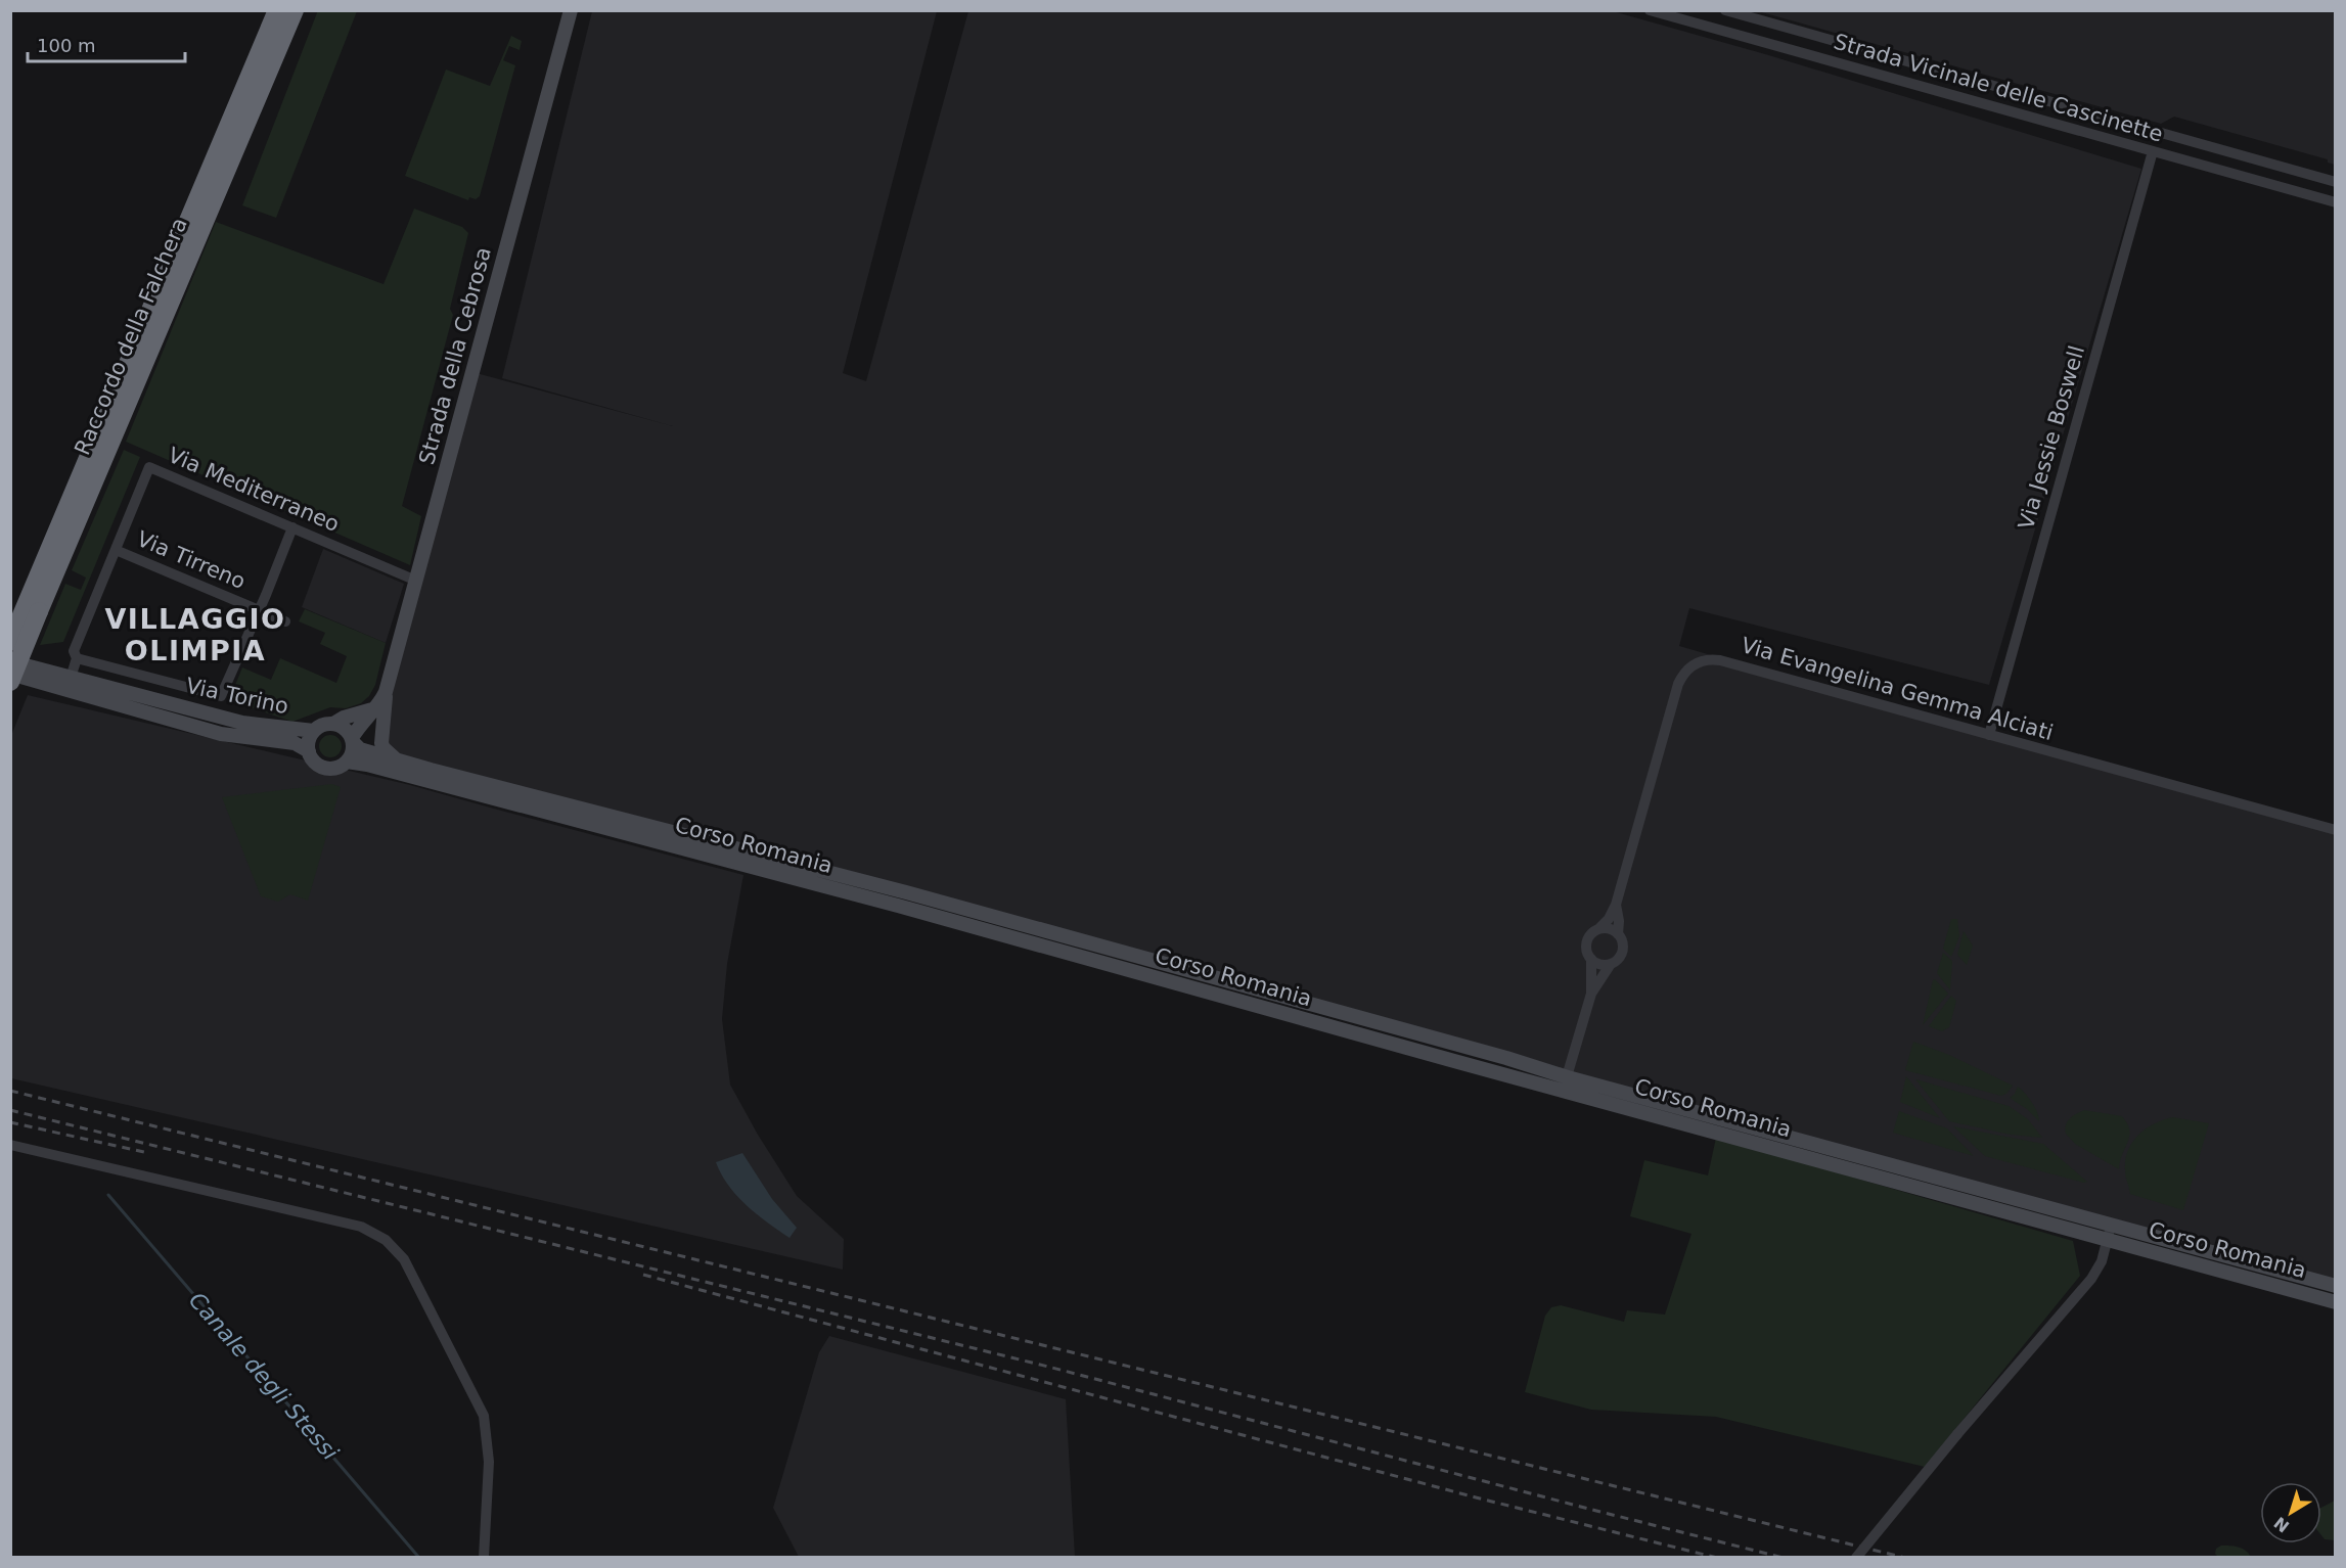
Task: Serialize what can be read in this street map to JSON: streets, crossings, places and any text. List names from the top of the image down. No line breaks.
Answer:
{"streets":{"highway":["Raccordo della Falchera"],"main road":["Strada della Cebrosa","Via Torino","Corso Romania"],"street":["Strada Vicinale delle Cascinette","Via Jessie Boswell","Via Mediterraneo","Via Tirreno","Via Evangelina Gemma Alciati"]},"crossings":[["Strada Vicinale delle Cascinette","Via Jessie Boswell"],["Strada della Cebrosa","Via Mediterraneo"],["Strada della Cebrosa","Via Torino"],["Strada della Cebrosa","Corso Romania"],["Via Jessie Boswell","Via Evangelina Gemma Alciati"],["Via Mediterraneo","Via Tirreno"],["Via Mediterraneo","Via Torino"],["Via Tirreno","Via Torino"],["Via Torino","Corso Romania"]],"districts":["VILLAGGIO OLIMPIA"],"water":["Canale degli Stessi"],"scale_bar":"100 m","north":"bottom left"}
